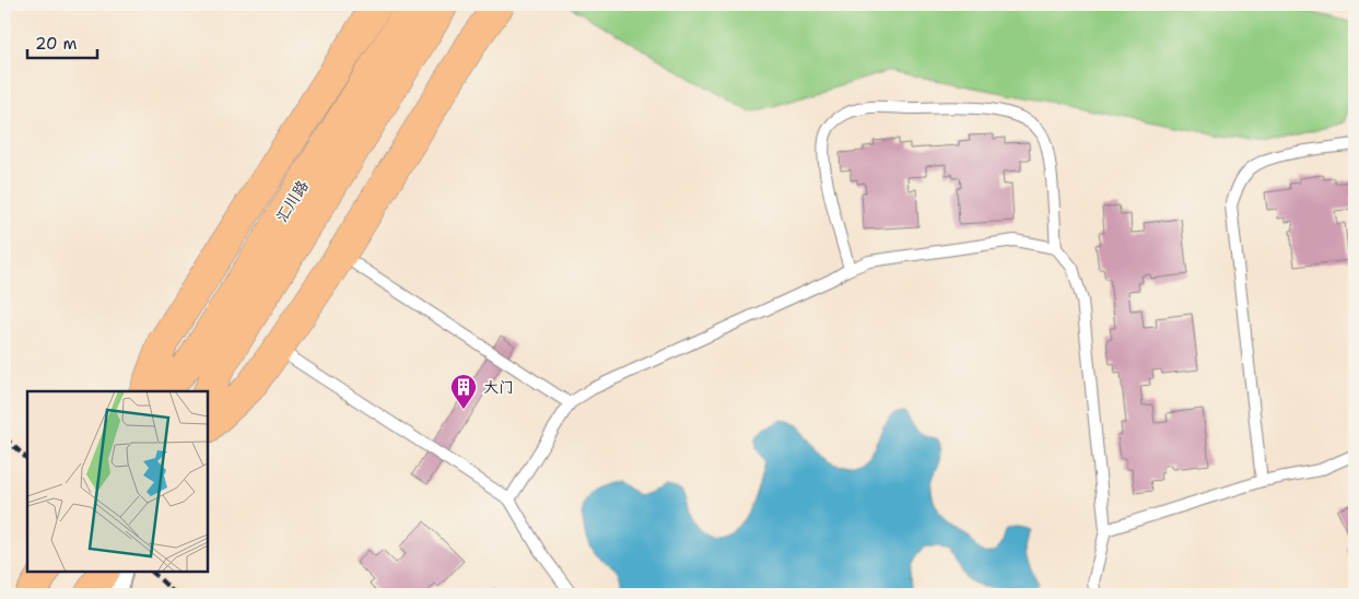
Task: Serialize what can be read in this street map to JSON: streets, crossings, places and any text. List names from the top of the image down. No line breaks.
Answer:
{"streets":{"main road":["汇川路"]},"places":{"building":["大门"]},"scale_bar":"20 m"}
